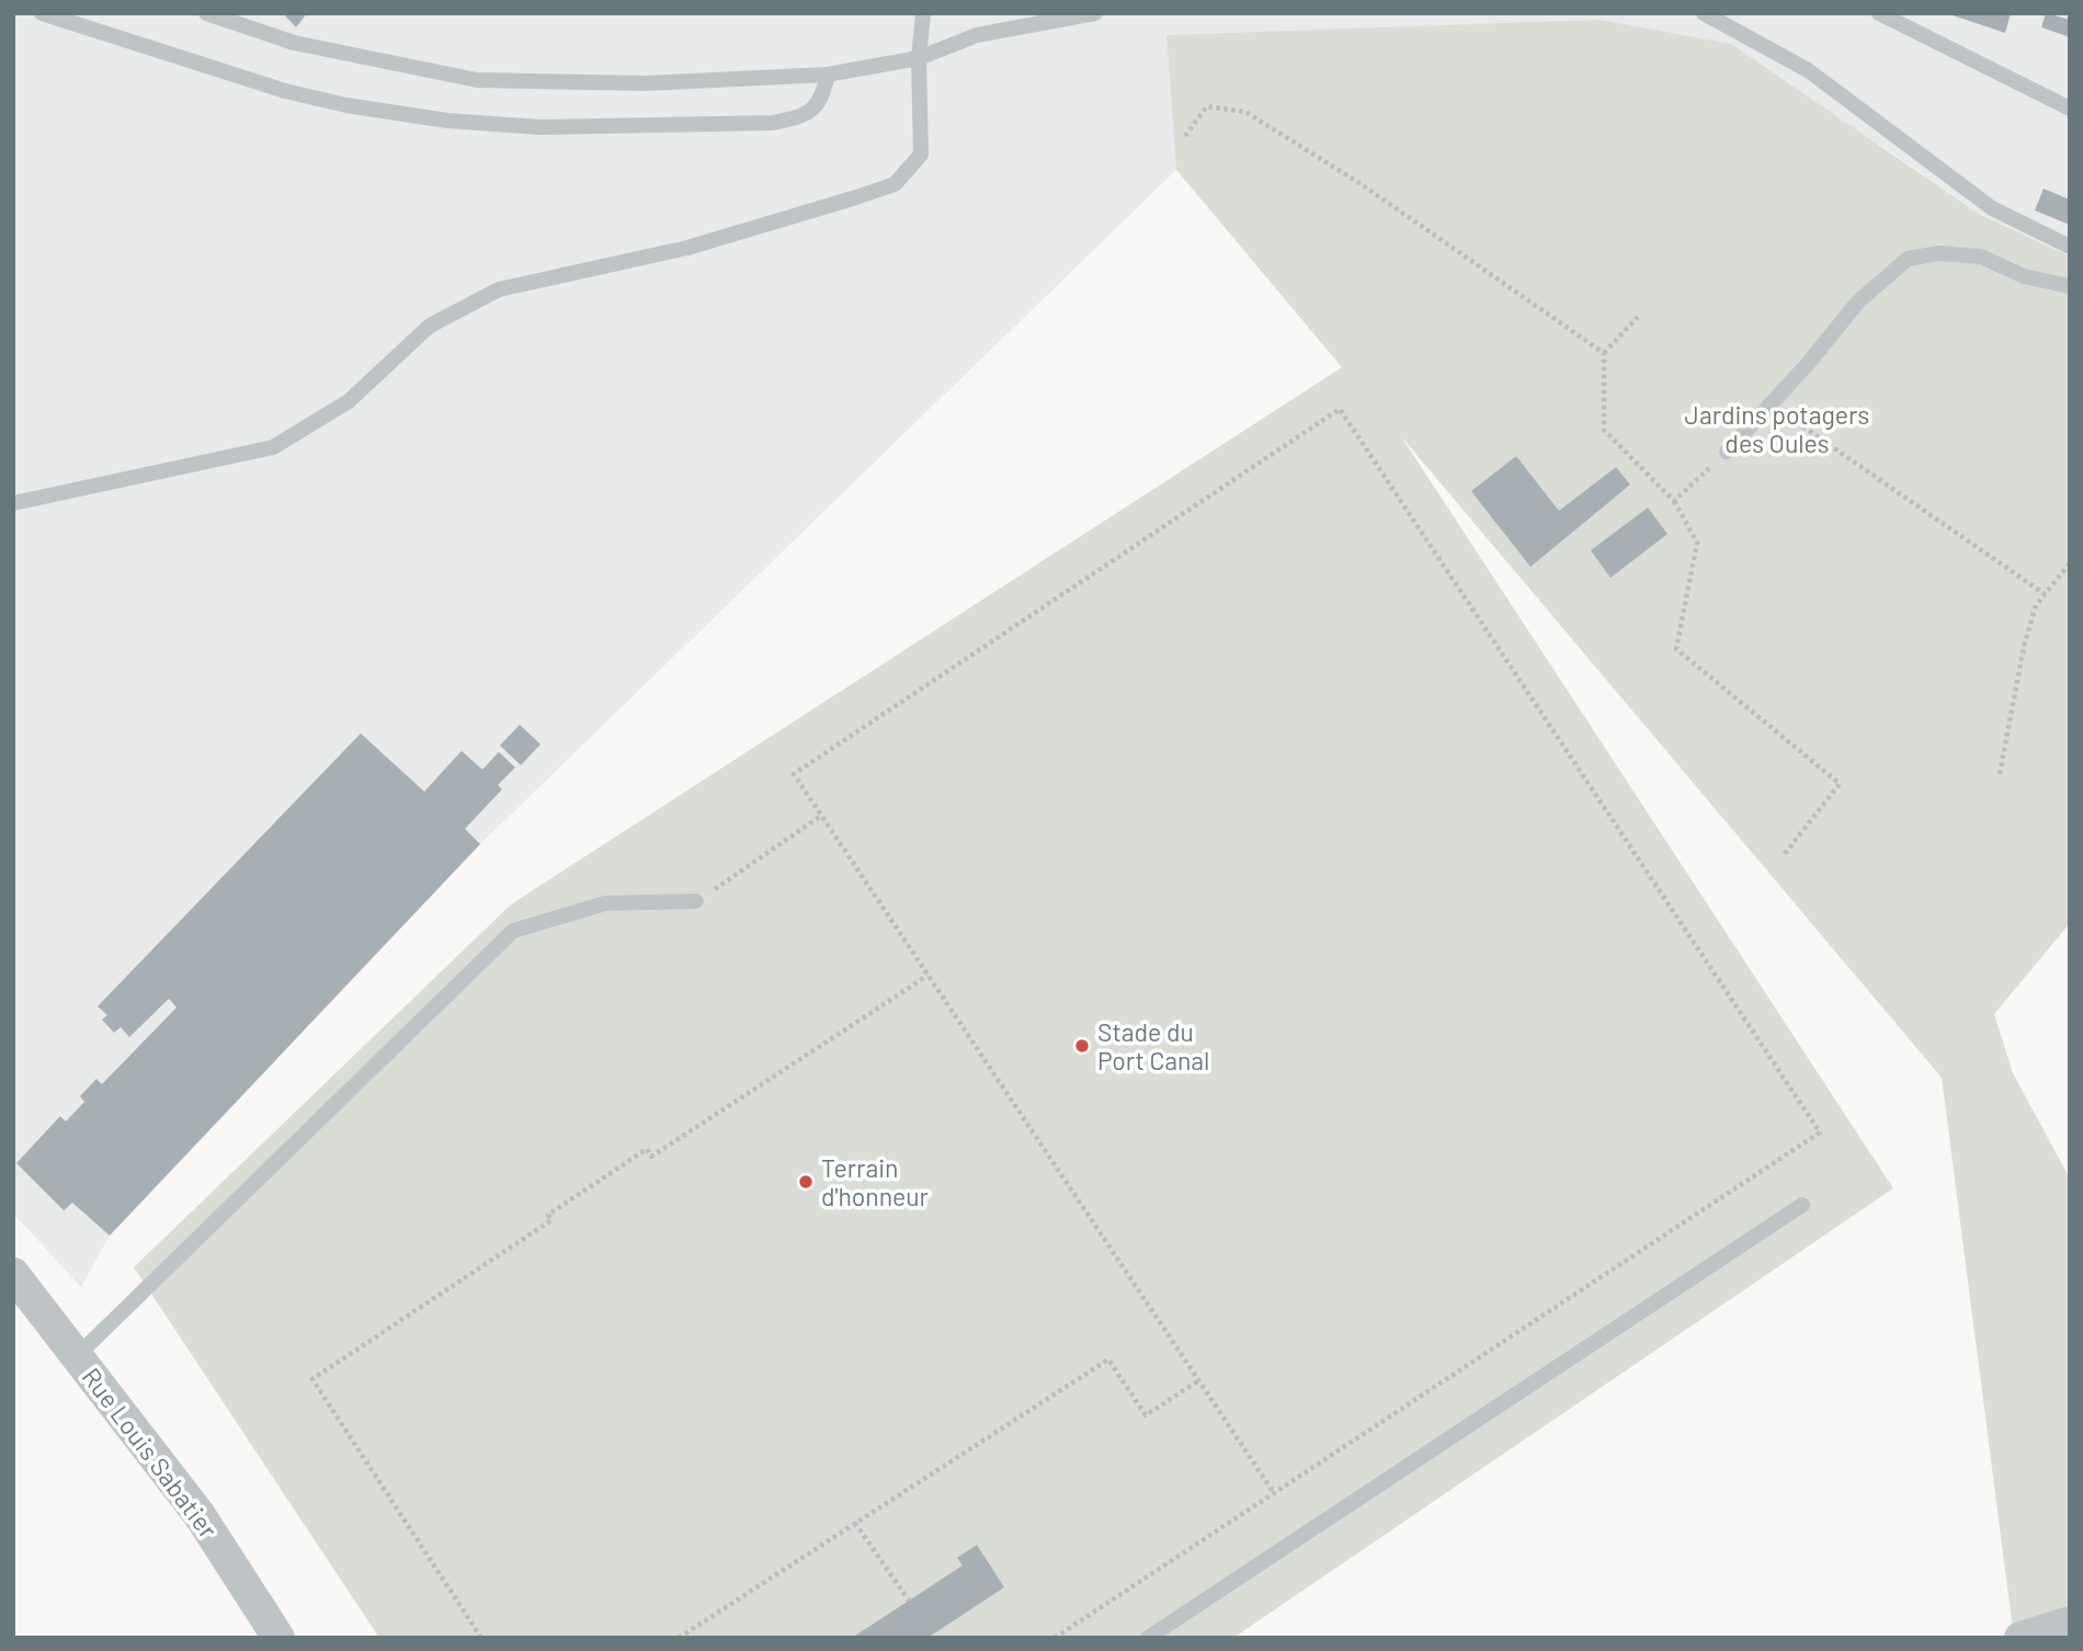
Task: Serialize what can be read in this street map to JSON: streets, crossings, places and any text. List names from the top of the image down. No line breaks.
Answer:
{"streets":{"street":["Rue Louis Sabatier"]},"parks":["Jardins potagers des Oules"],"places":["Stade du Port Canal","Terrain d'honneur"]}
